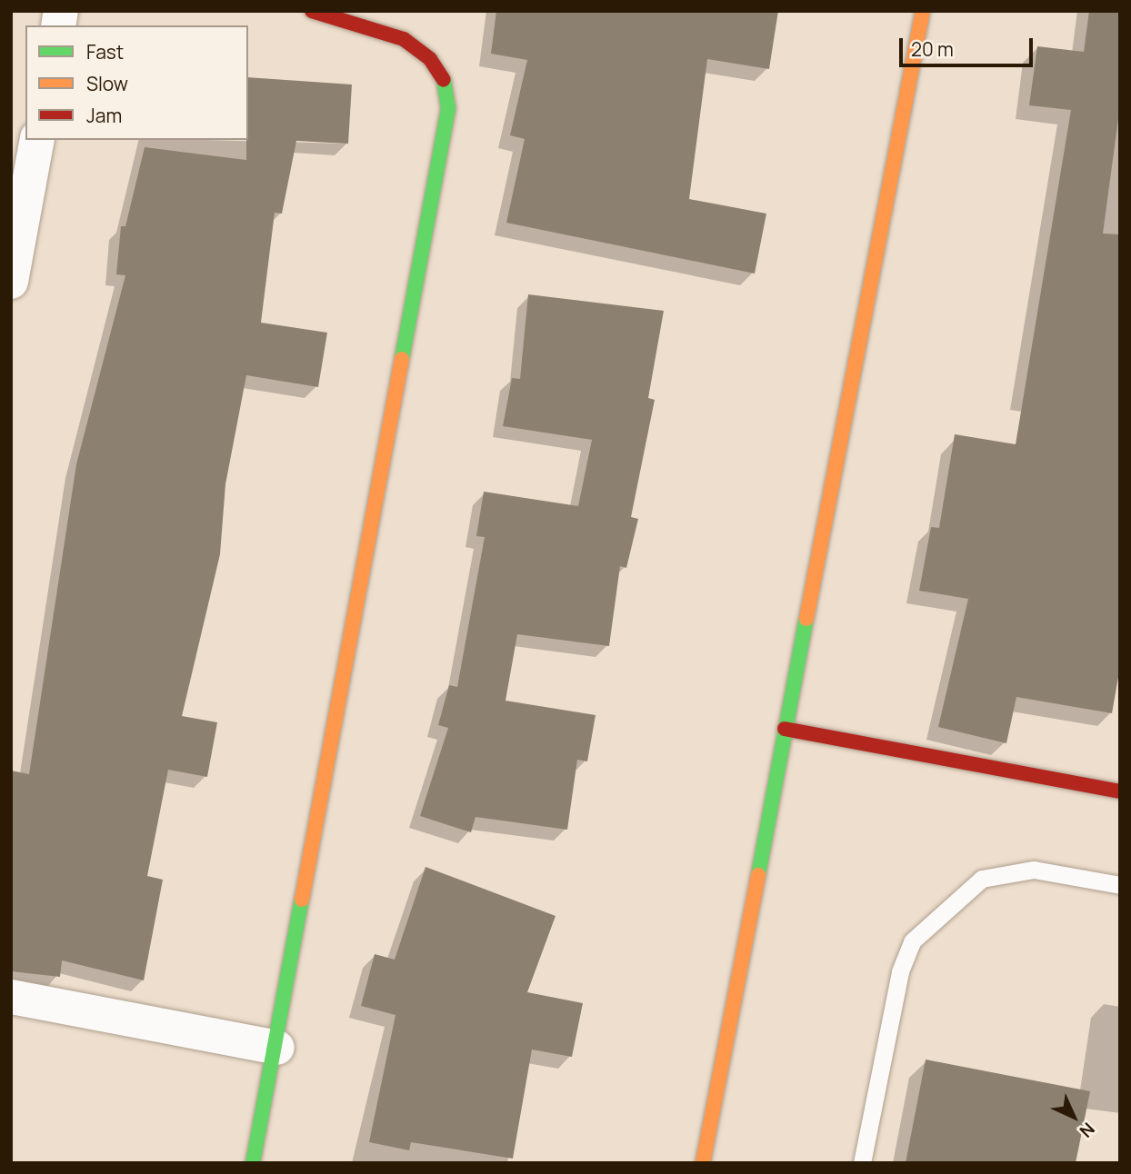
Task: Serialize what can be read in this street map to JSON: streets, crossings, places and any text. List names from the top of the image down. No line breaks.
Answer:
{"legend":["Fast","Slow","Jam"],"scale_bar":"20 m","north":"bottom right"}
